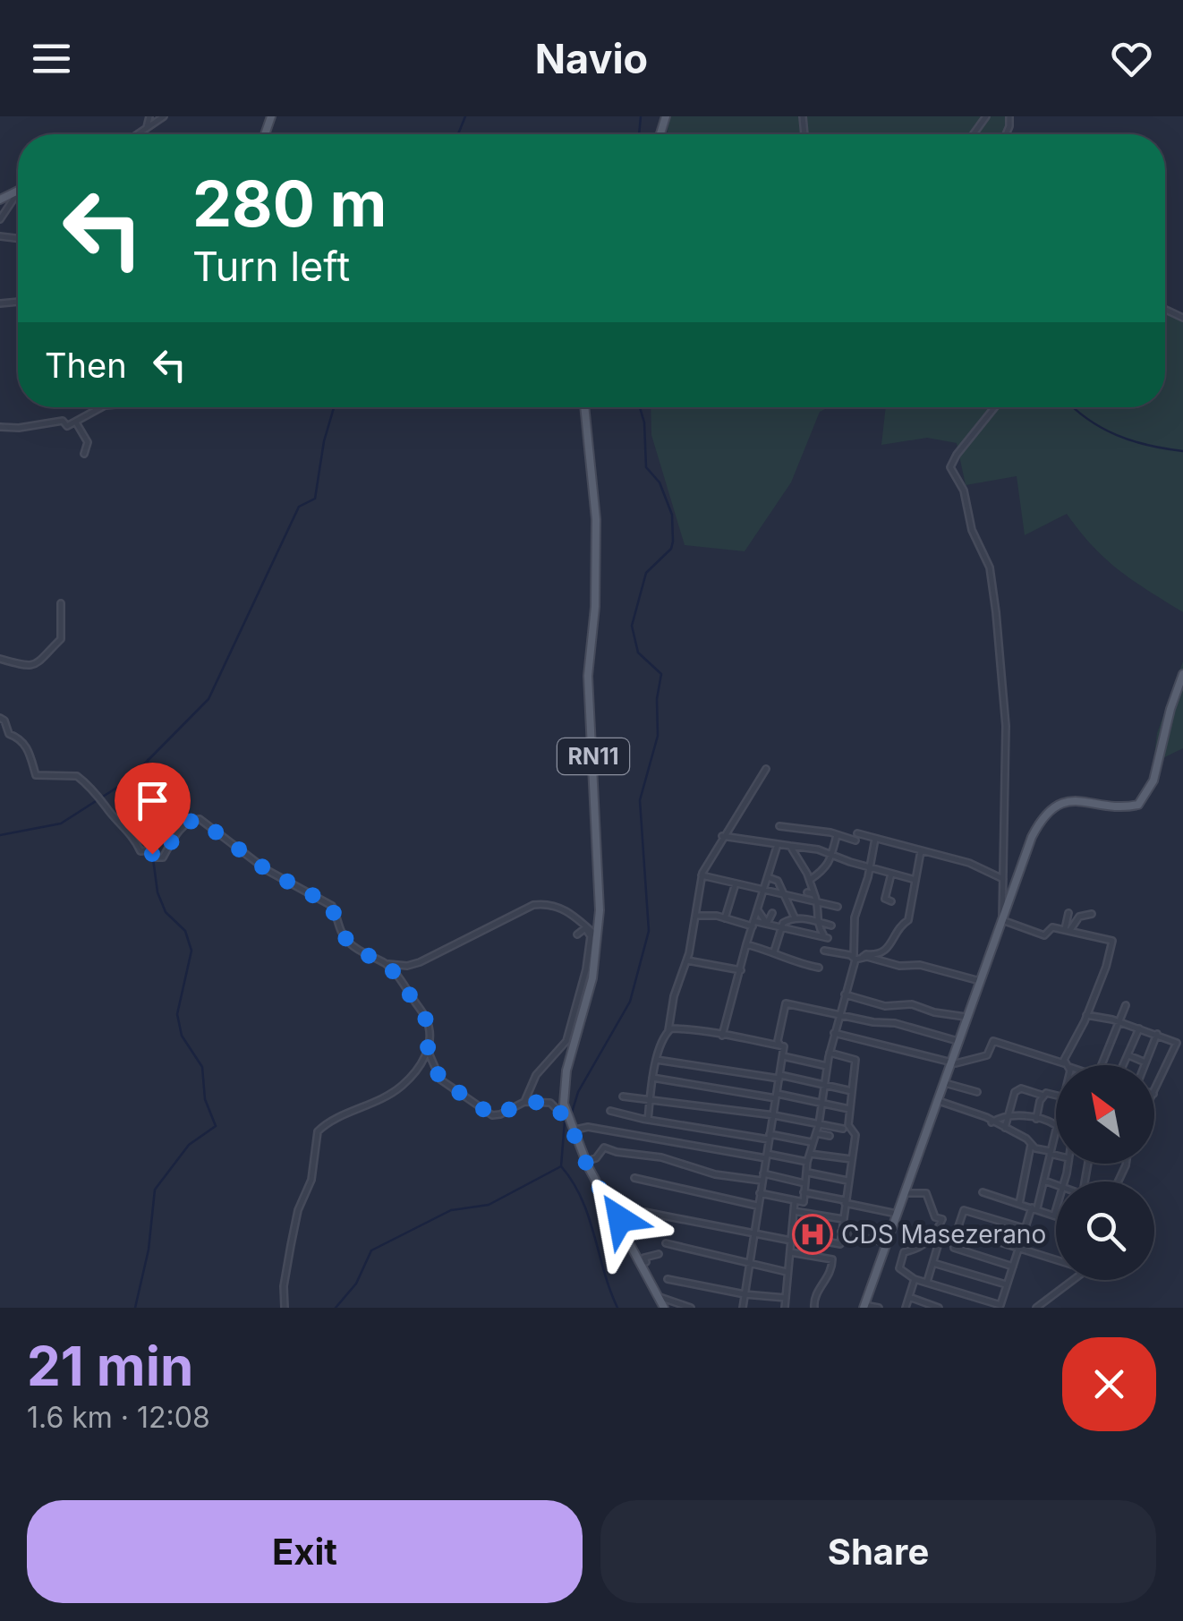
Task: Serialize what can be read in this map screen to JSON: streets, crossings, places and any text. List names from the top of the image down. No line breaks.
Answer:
{"streets":{"main road":["RN11"]},"places":{"hospital":["CDS Masezerano"]},"north":"top left","page":{"header":"Navio","turn":["280 m","Turn left"],"then":"Then","heading":["21 min","1.6 km · 12:08"],"buttons":["Exit","Share"]}}
